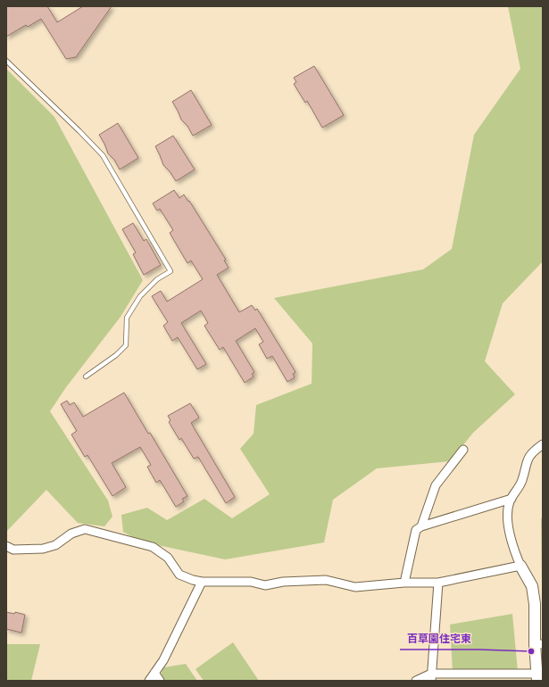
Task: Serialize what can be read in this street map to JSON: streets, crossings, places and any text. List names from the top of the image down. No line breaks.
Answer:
{"places":["百草園住宅東"]}
